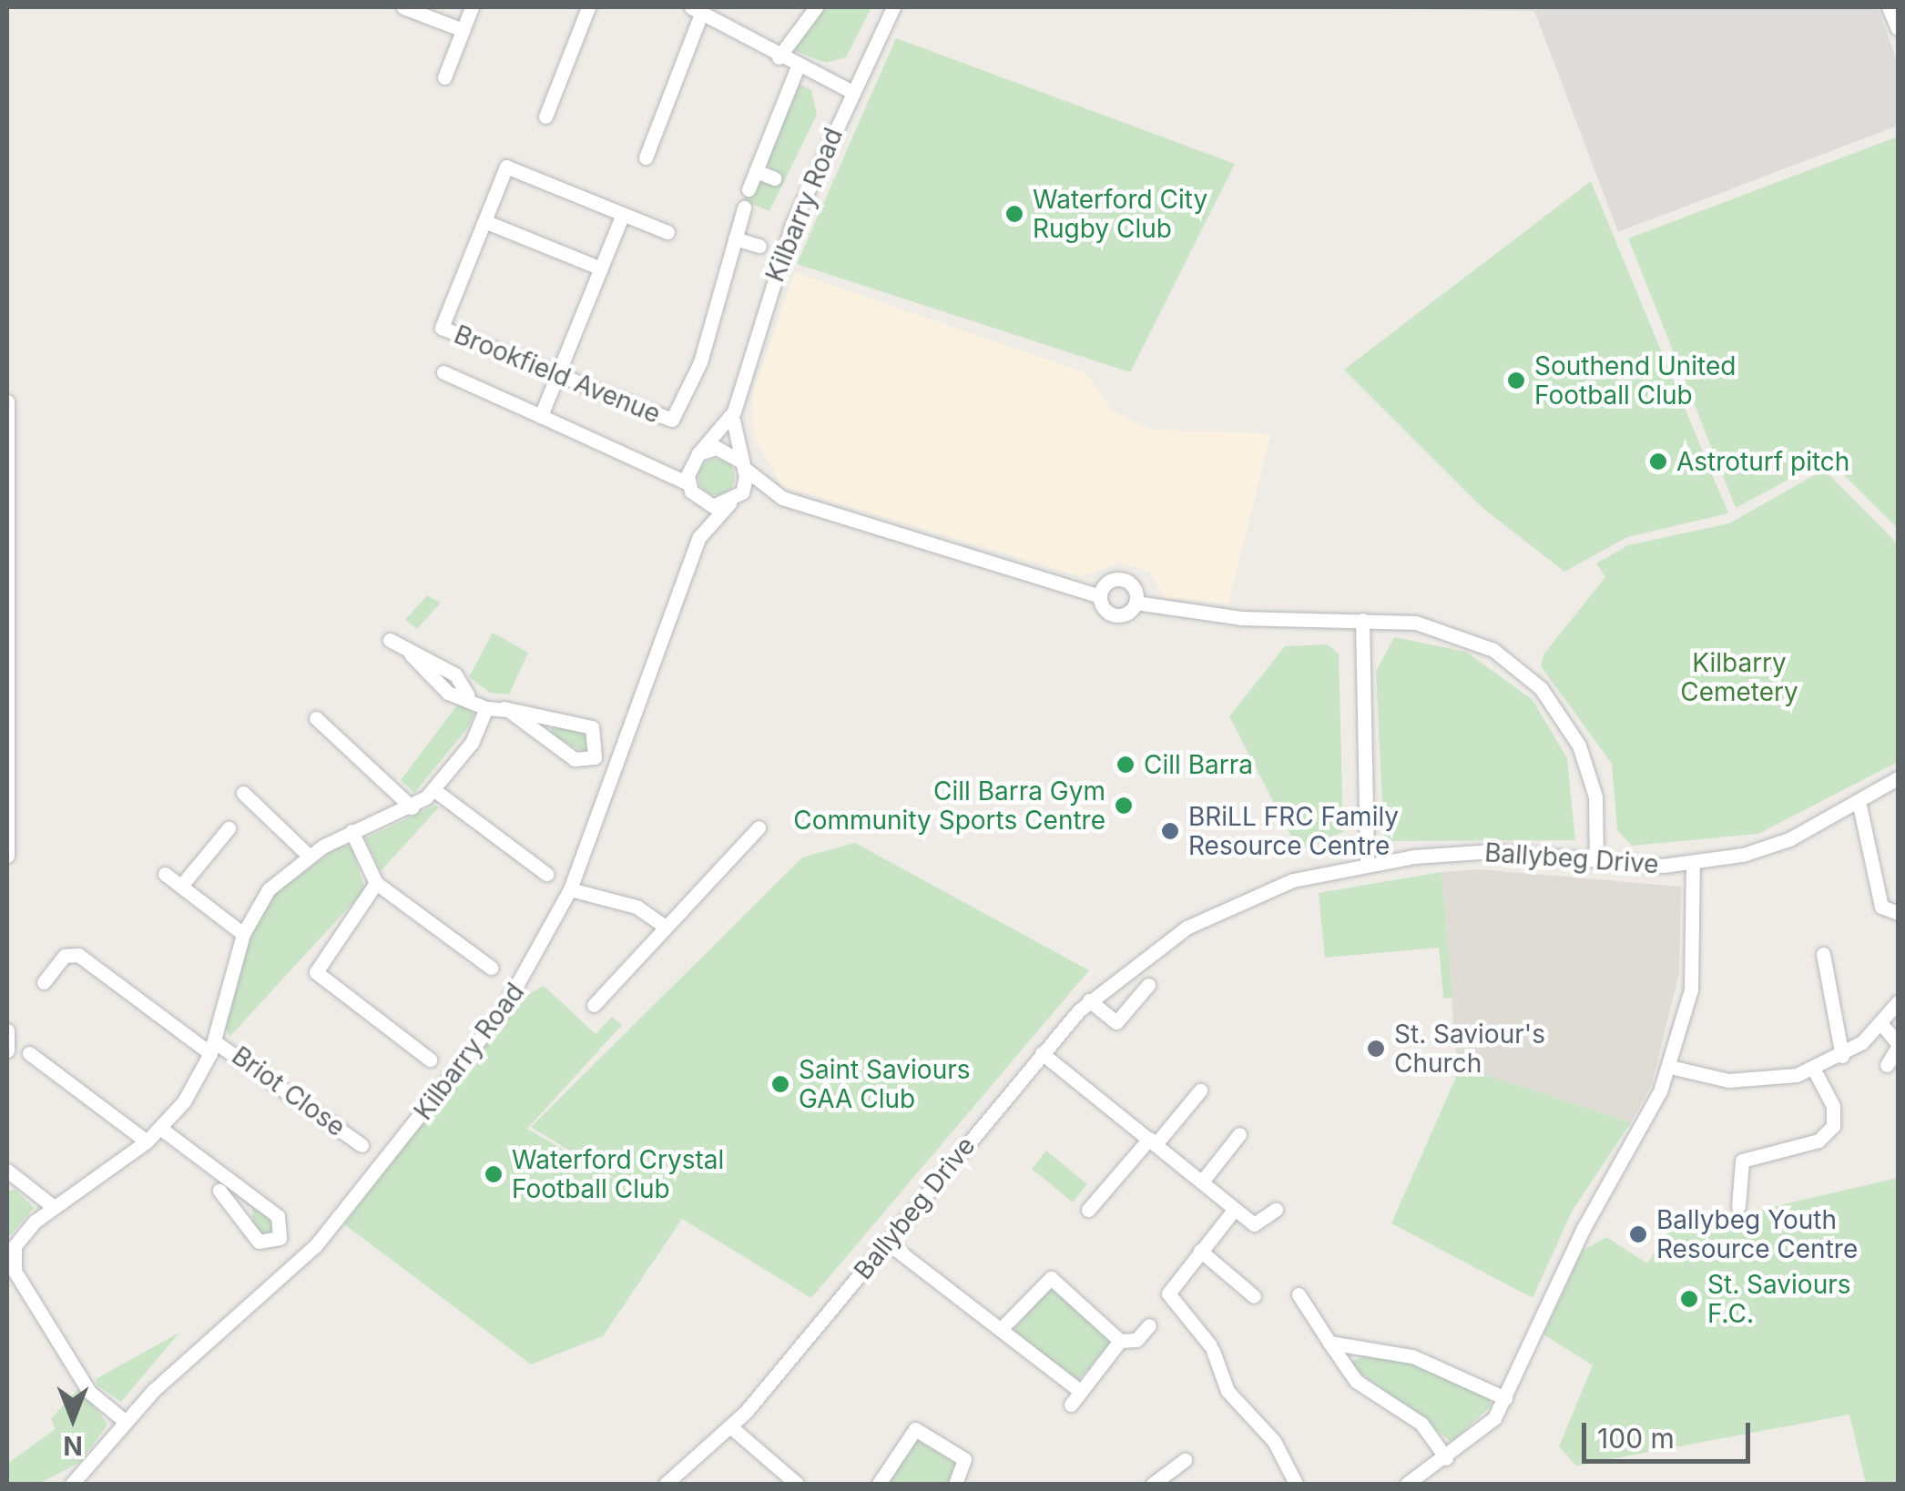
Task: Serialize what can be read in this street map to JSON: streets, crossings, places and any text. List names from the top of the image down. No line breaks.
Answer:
{"streets":{"street":["Kilbarry Road","Brookfield Avenue","Ballybeg Drive","Briot Close"]},"parks":["Kilbarry Cemetery"],"places":["Waterford City Rugby Club","Southend United Football Club","Astroturf pitch","Cill Barra","Cill Barra Gym Community Sports Centre","BRiLL FRC Family Resource Centre","St. Saviour's Church","Saint Saviours GAA Club","Waterford Crystal Football Club","Ballybeg Youth Resource Centre","St. Saviours F.C."],"scale_bar":"100 m","north":"bottom"}
